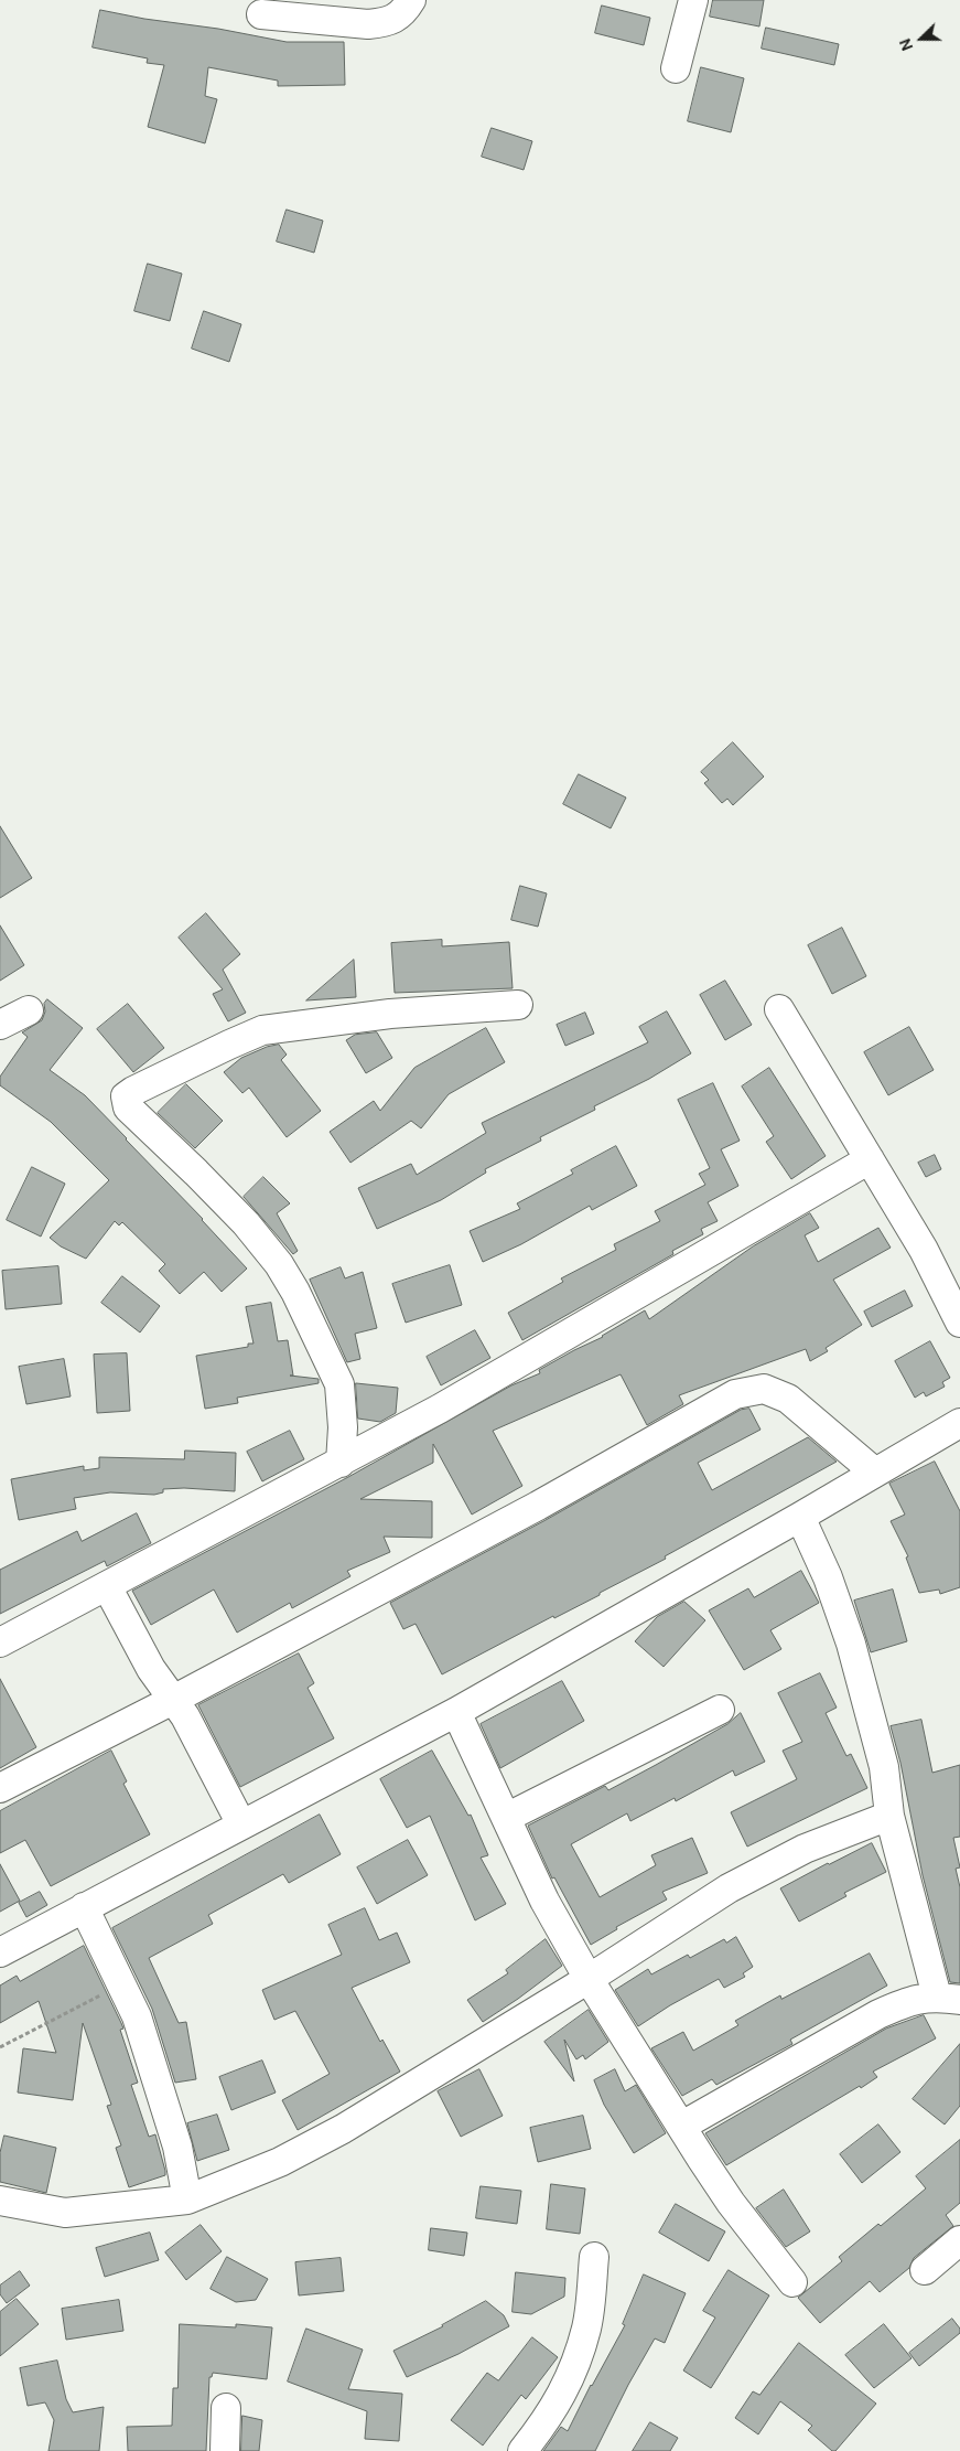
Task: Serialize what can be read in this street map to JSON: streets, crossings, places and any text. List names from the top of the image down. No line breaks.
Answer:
{"north":"left"}
